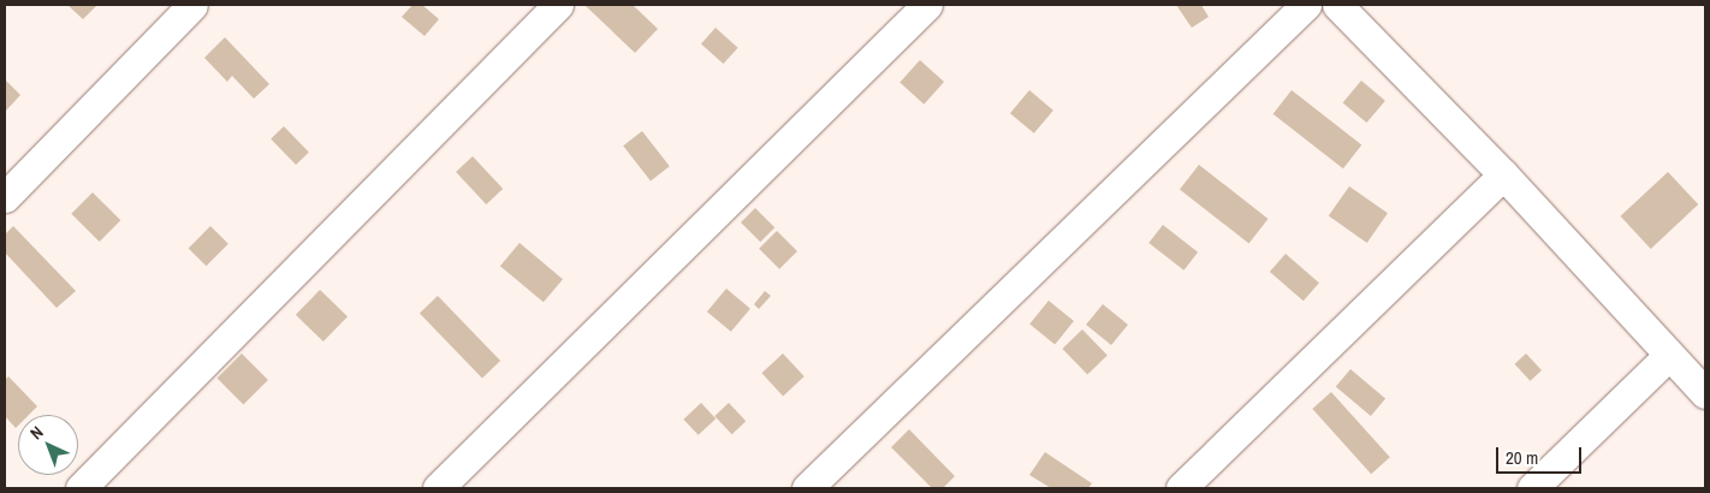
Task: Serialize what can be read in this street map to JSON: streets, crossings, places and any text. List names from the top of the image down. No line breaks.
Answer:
{"scale_bar":"20 m","north":"top left"}
